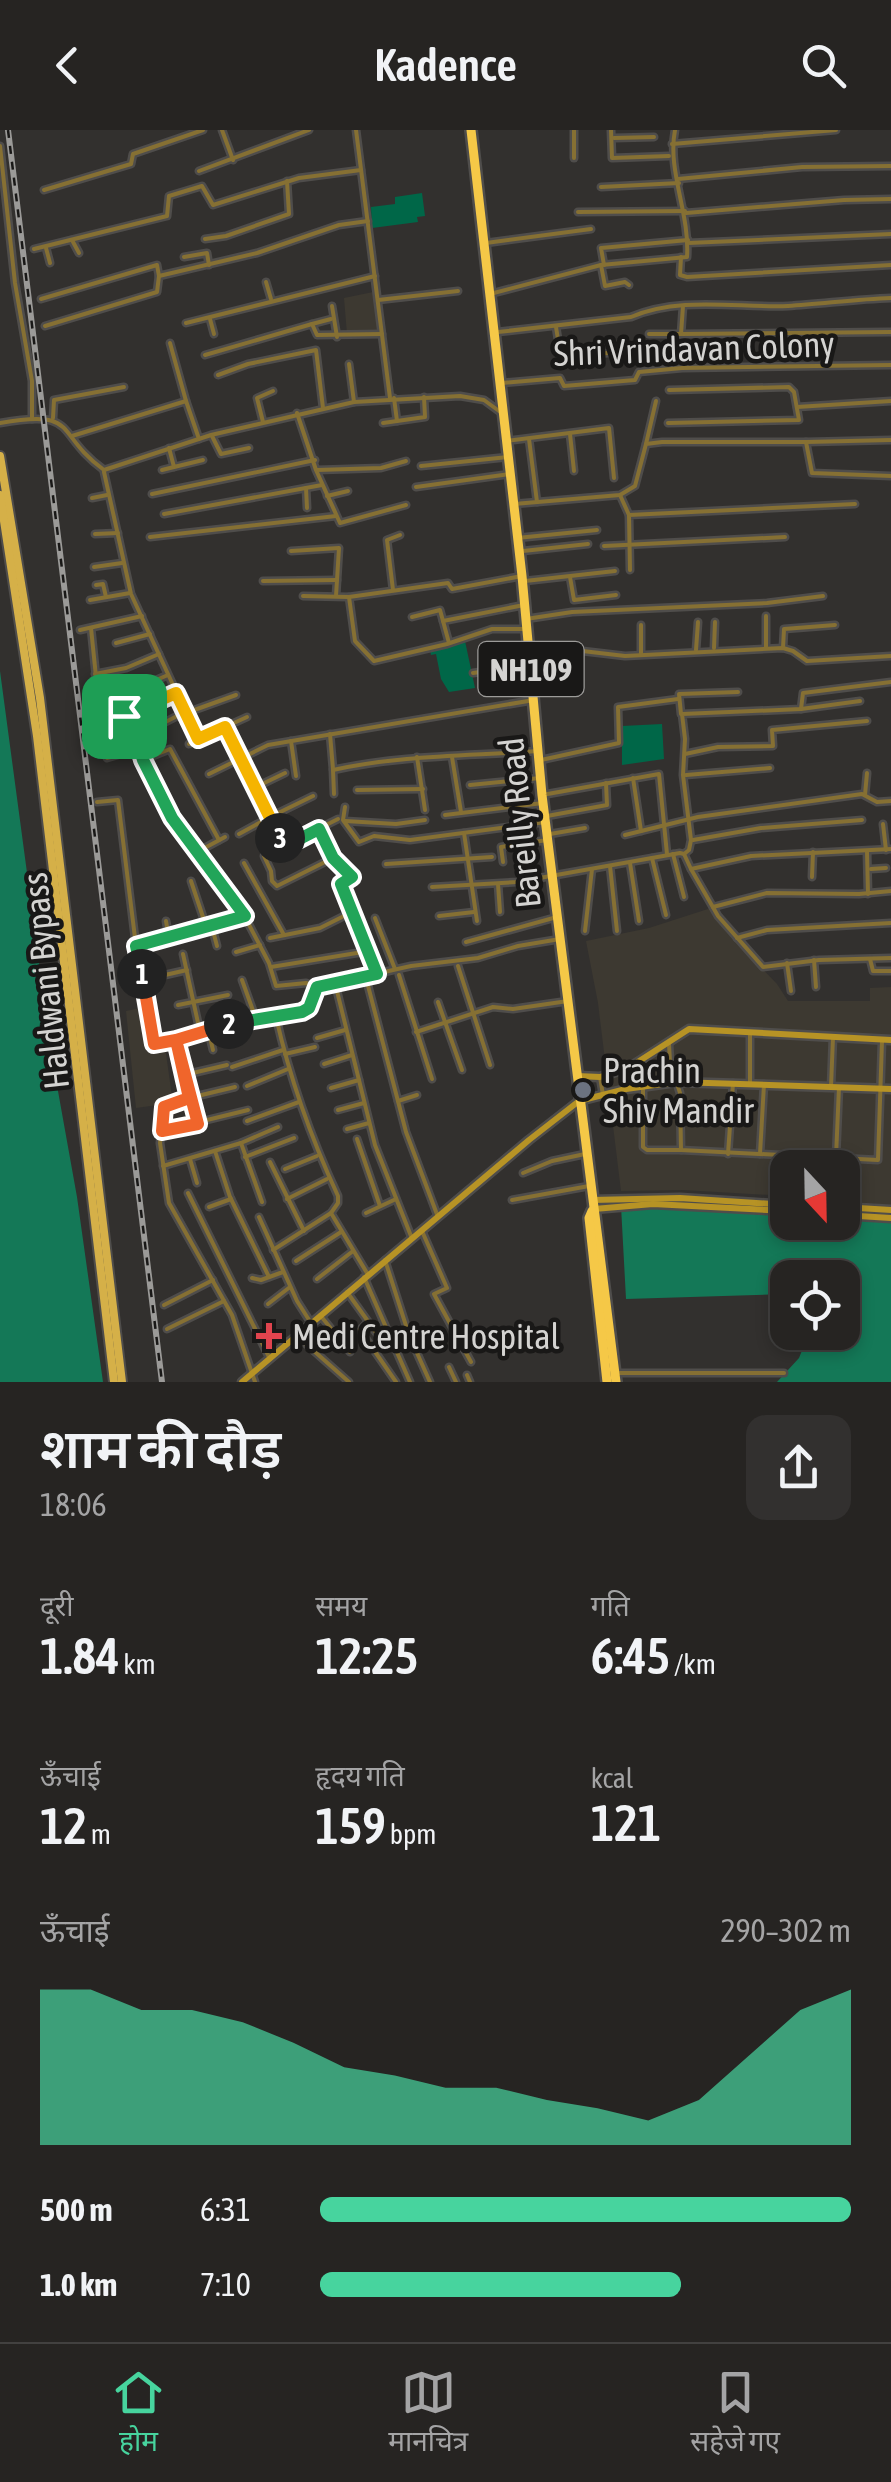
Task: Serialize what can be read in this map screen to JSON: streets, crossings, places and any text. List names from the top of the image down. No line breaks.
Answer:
{"streets":{"highway":["NH109","Bareilly Road"],"main road":["Haldwani Bypass"],"street":["Shri Vrindavan Colony"]},"crossings":[["Shri Vrindavan Colony","Bareilly Road"]],"places":{"other":["Prachin Shiv Mandir"],"health":["Medi Centre Hospital"]},"north":"bottom","page":{"header":"Kadence","pins":["3","1","2"],"heading":["शाम की दौड़","18:06"],"stats":[["दूरी","1.84 km"],["समय","12:25"],["गति","6:45 /km"],["ऊँचाई","12 m"],["हृदय गति","159 bpm"],["kcal","121"]],"chart":["ऊँचाई","290–302 m"],"list":[{"name":"500 m","note":"6:31"},{"name":"1.0 km","note":"7:10"}],"tabs":["होम","मानचित्र","सहेजे गए"]}}
